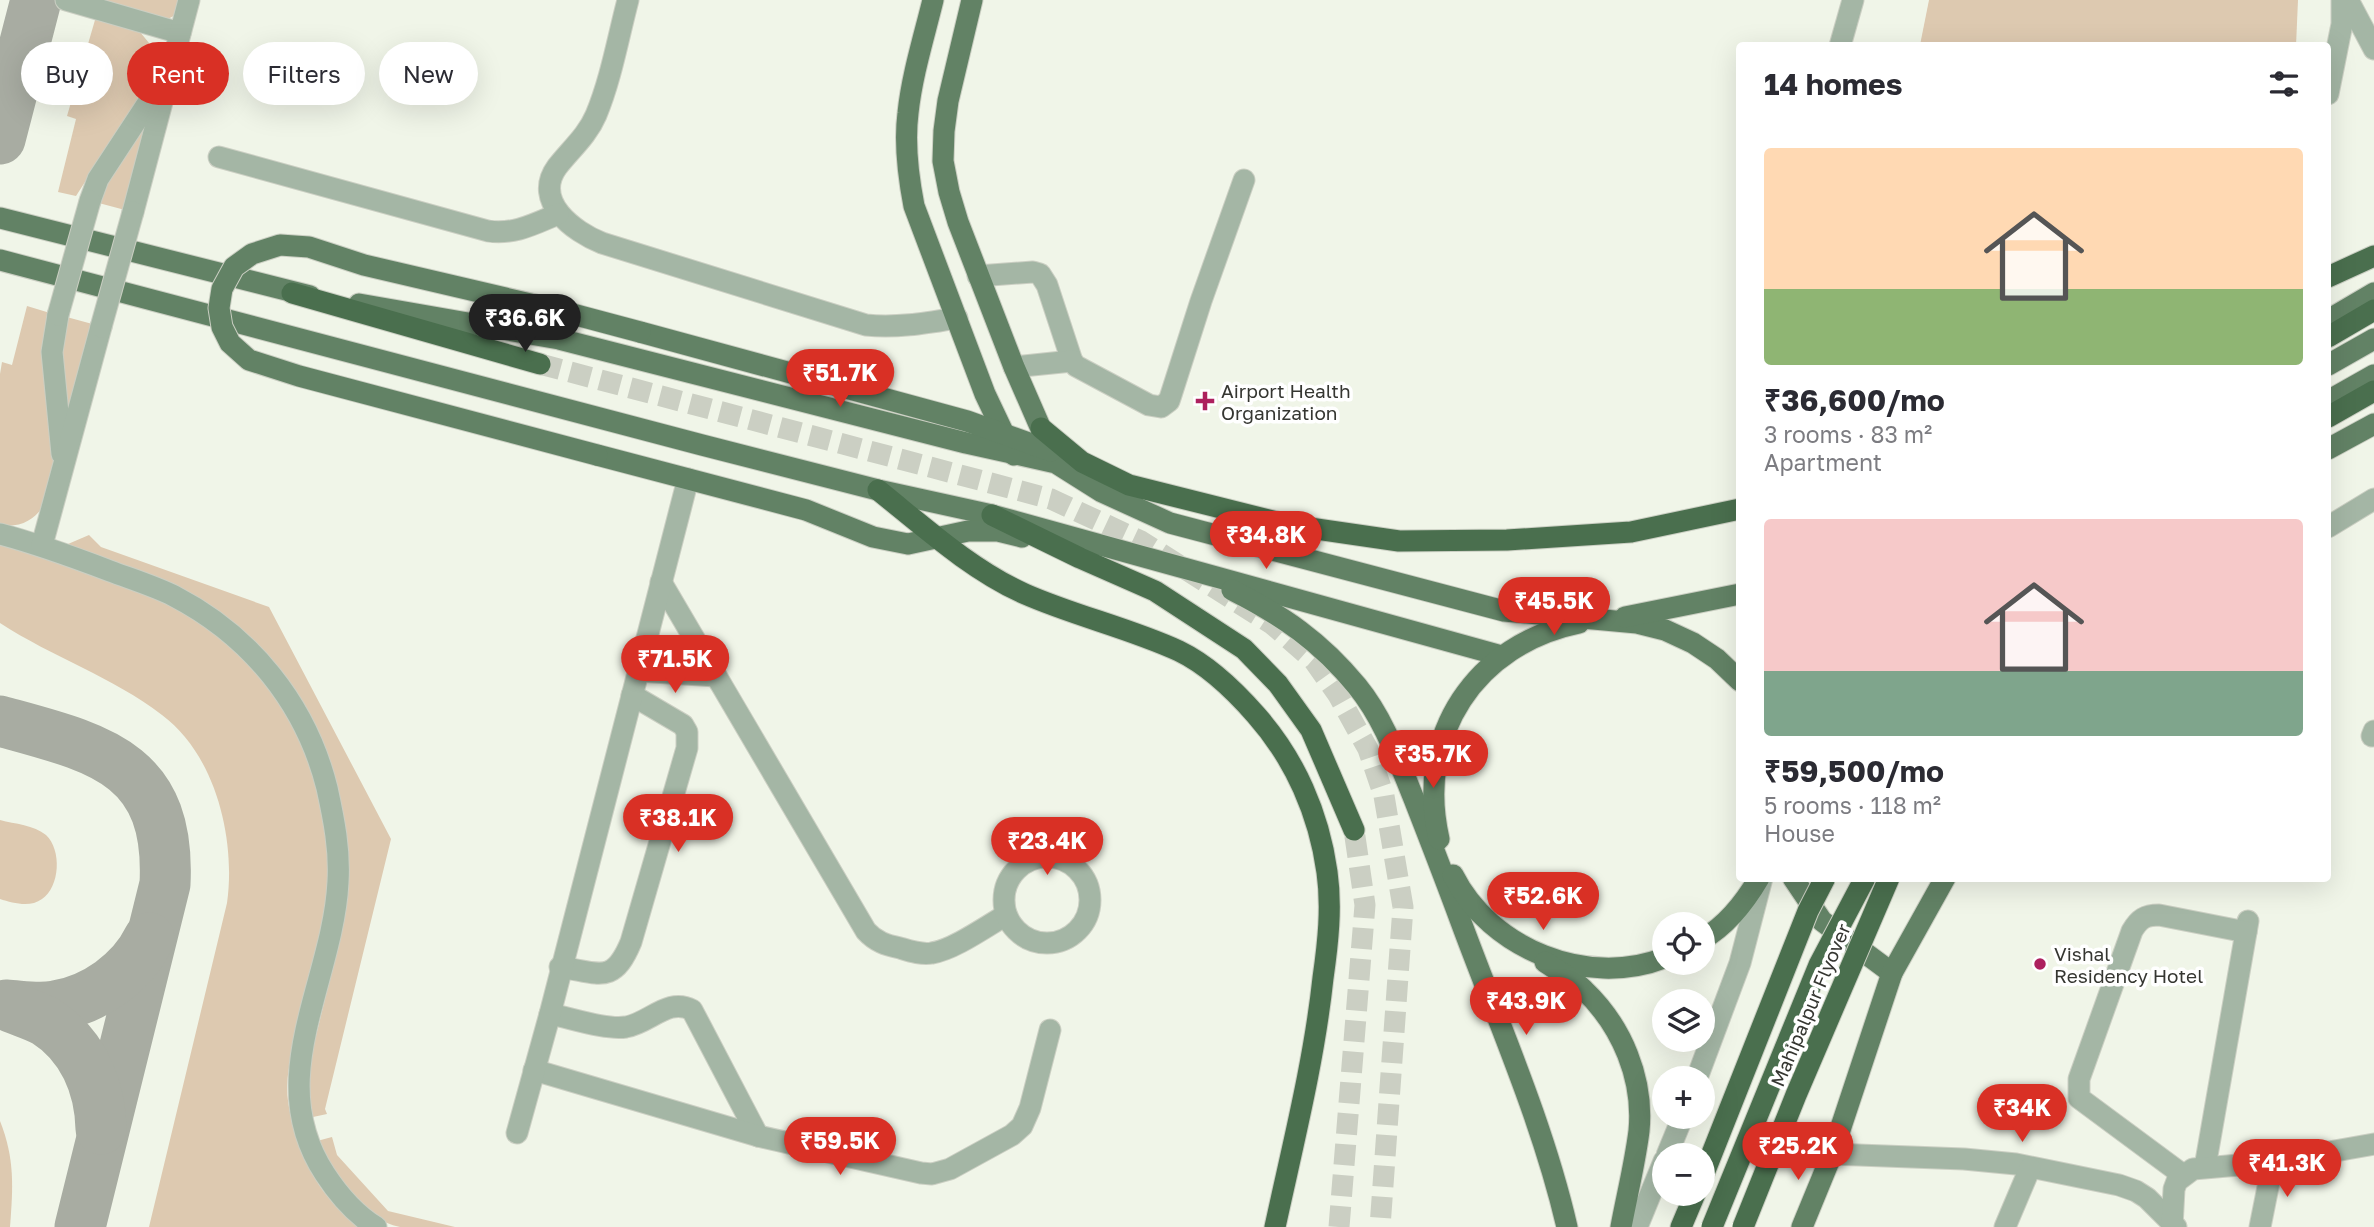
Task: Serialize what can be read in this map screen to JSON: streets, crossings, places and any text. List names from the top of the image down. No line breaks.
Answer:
{"streets":{"highway":["Mahipalpur Flyover"]},"places":{"health":["Airport Health Organization"],"other":["Vishal Residency Hotel"]},"page":{"chip":["Buy","Rent","Filters","New"],"heading":"14 homes","list":[{"name":"₹36,600/mo","note":"3 rooms · 83 m² · Apartment"},{"name":"₹59,500/mo","note":"5 rooms · 118 m² · House"}],"price":["₹36.6K","₹51.7K","₹34.8K","₹45.5K","₹71.5K","₹35.7K","₹38.1K","₹23.4K","₹52.6K","₹43.9K","₹34K","₹59.5K","₹25.2K","₹41.3K"],"map_buttons":["+","−"]}}
